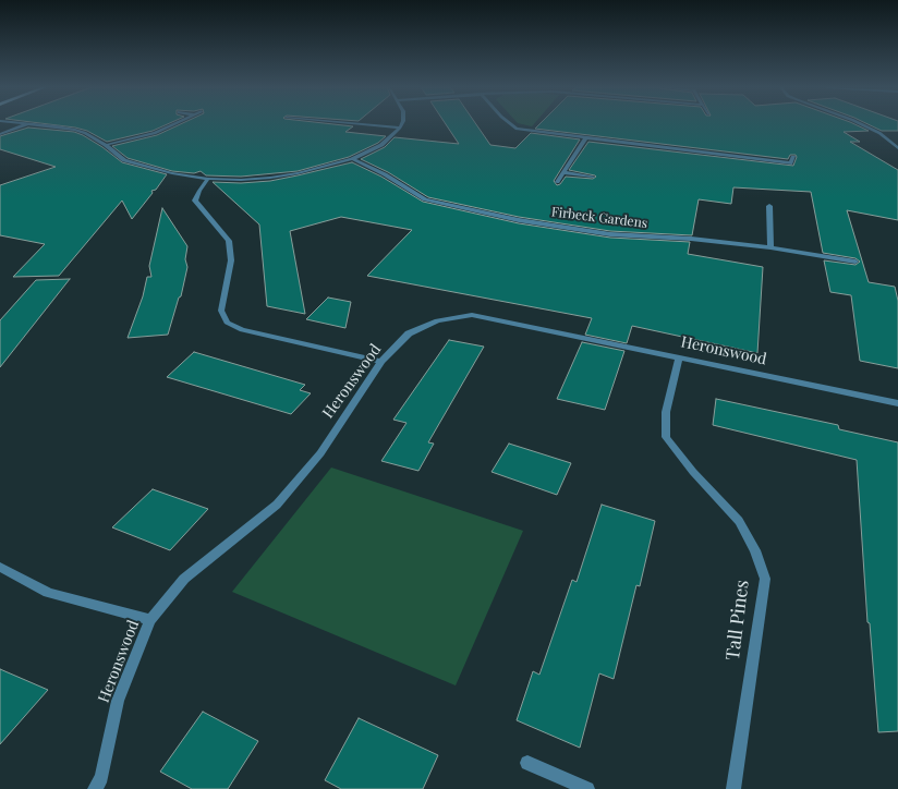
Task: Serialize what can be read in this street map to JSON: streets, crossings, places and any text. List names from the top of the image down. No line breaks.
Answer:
{"streets":{"street":["Firbeck Gardens","Heronswood","Tall Pines"]},"crossings":[["Heronswood","Tall Pines"]]}
